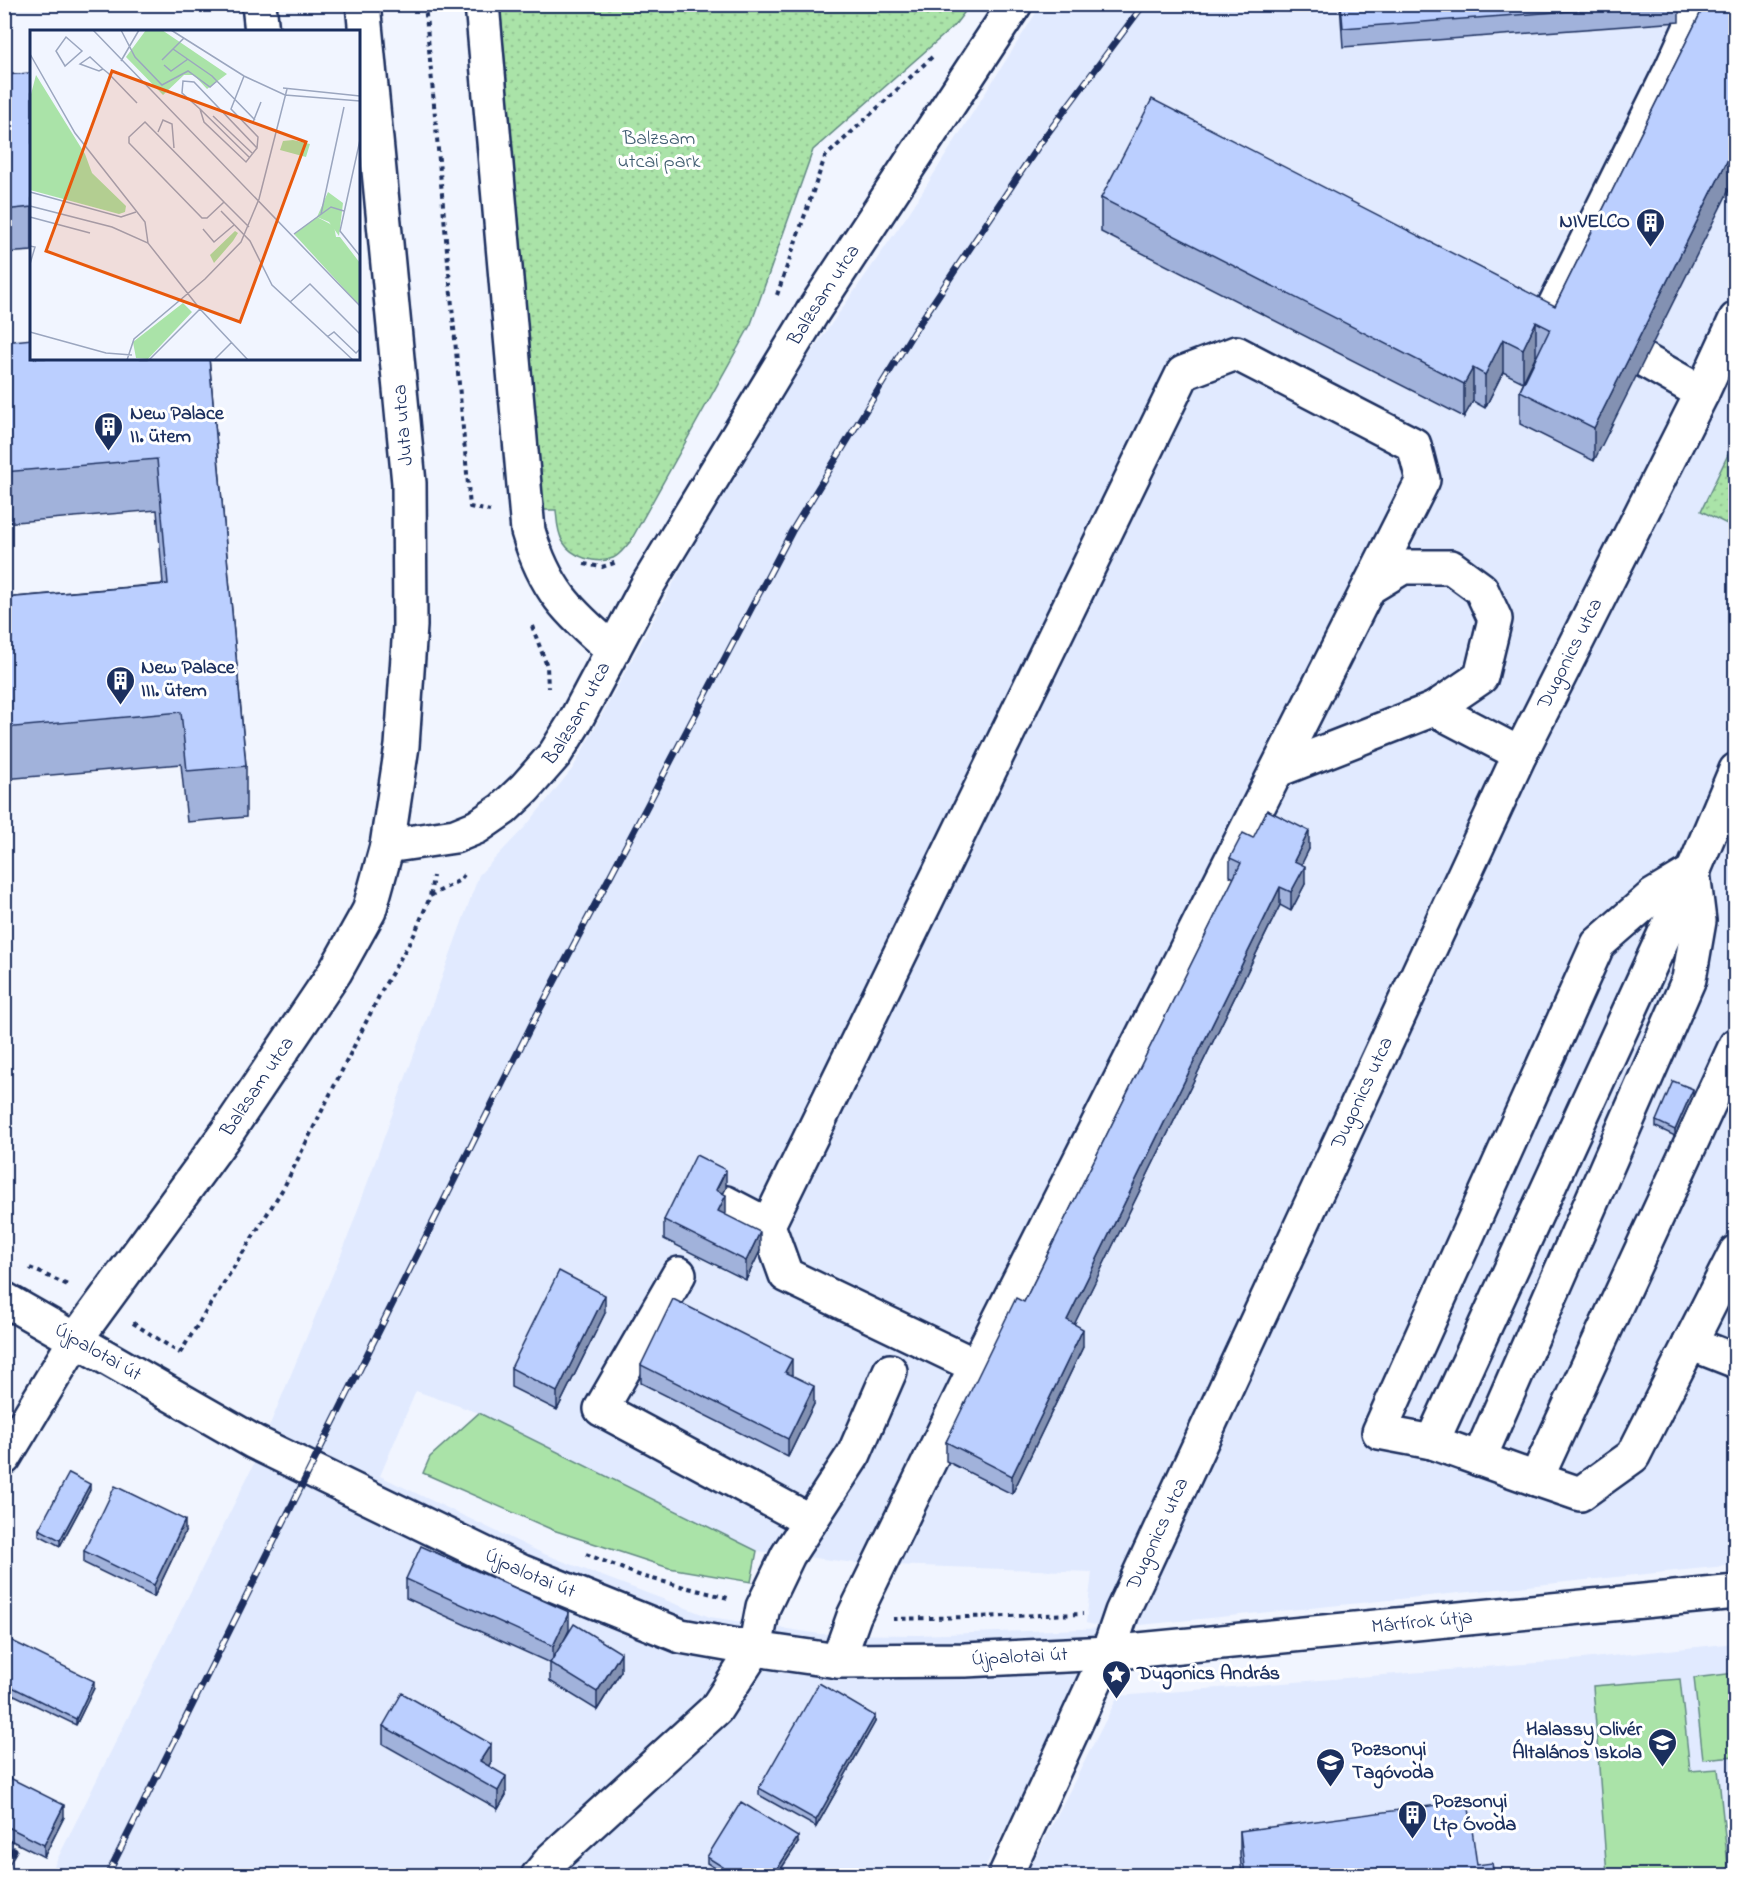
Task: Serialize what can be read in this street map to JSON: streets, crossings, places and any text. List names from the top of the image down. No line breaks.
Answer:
{"streets":{"street":["Balzsam utca","Juta utca","Dugonics utca","Újpalotai út","Mártírok útja"]},"crossings":[["Balzsam utca","Juta utca"],["Balzsam utca","Újpalotai út"],["Dugonics utca","Újpalotai út"],["Dugonics utca","Mártírok útja"],["Újpalotai út","Mártírok útja"]],"parks":["Balzsam utcai park"],"places":{"building":["NIVELCO","New Palace II. ütem","New Palace III. ütem","Pozsonyi Ltp Óvoda"],"place":["Dugonics András"],"school or university":["Halassy Olivér Általános Iskola","Pozsonyi Tagóvoda"]}}
